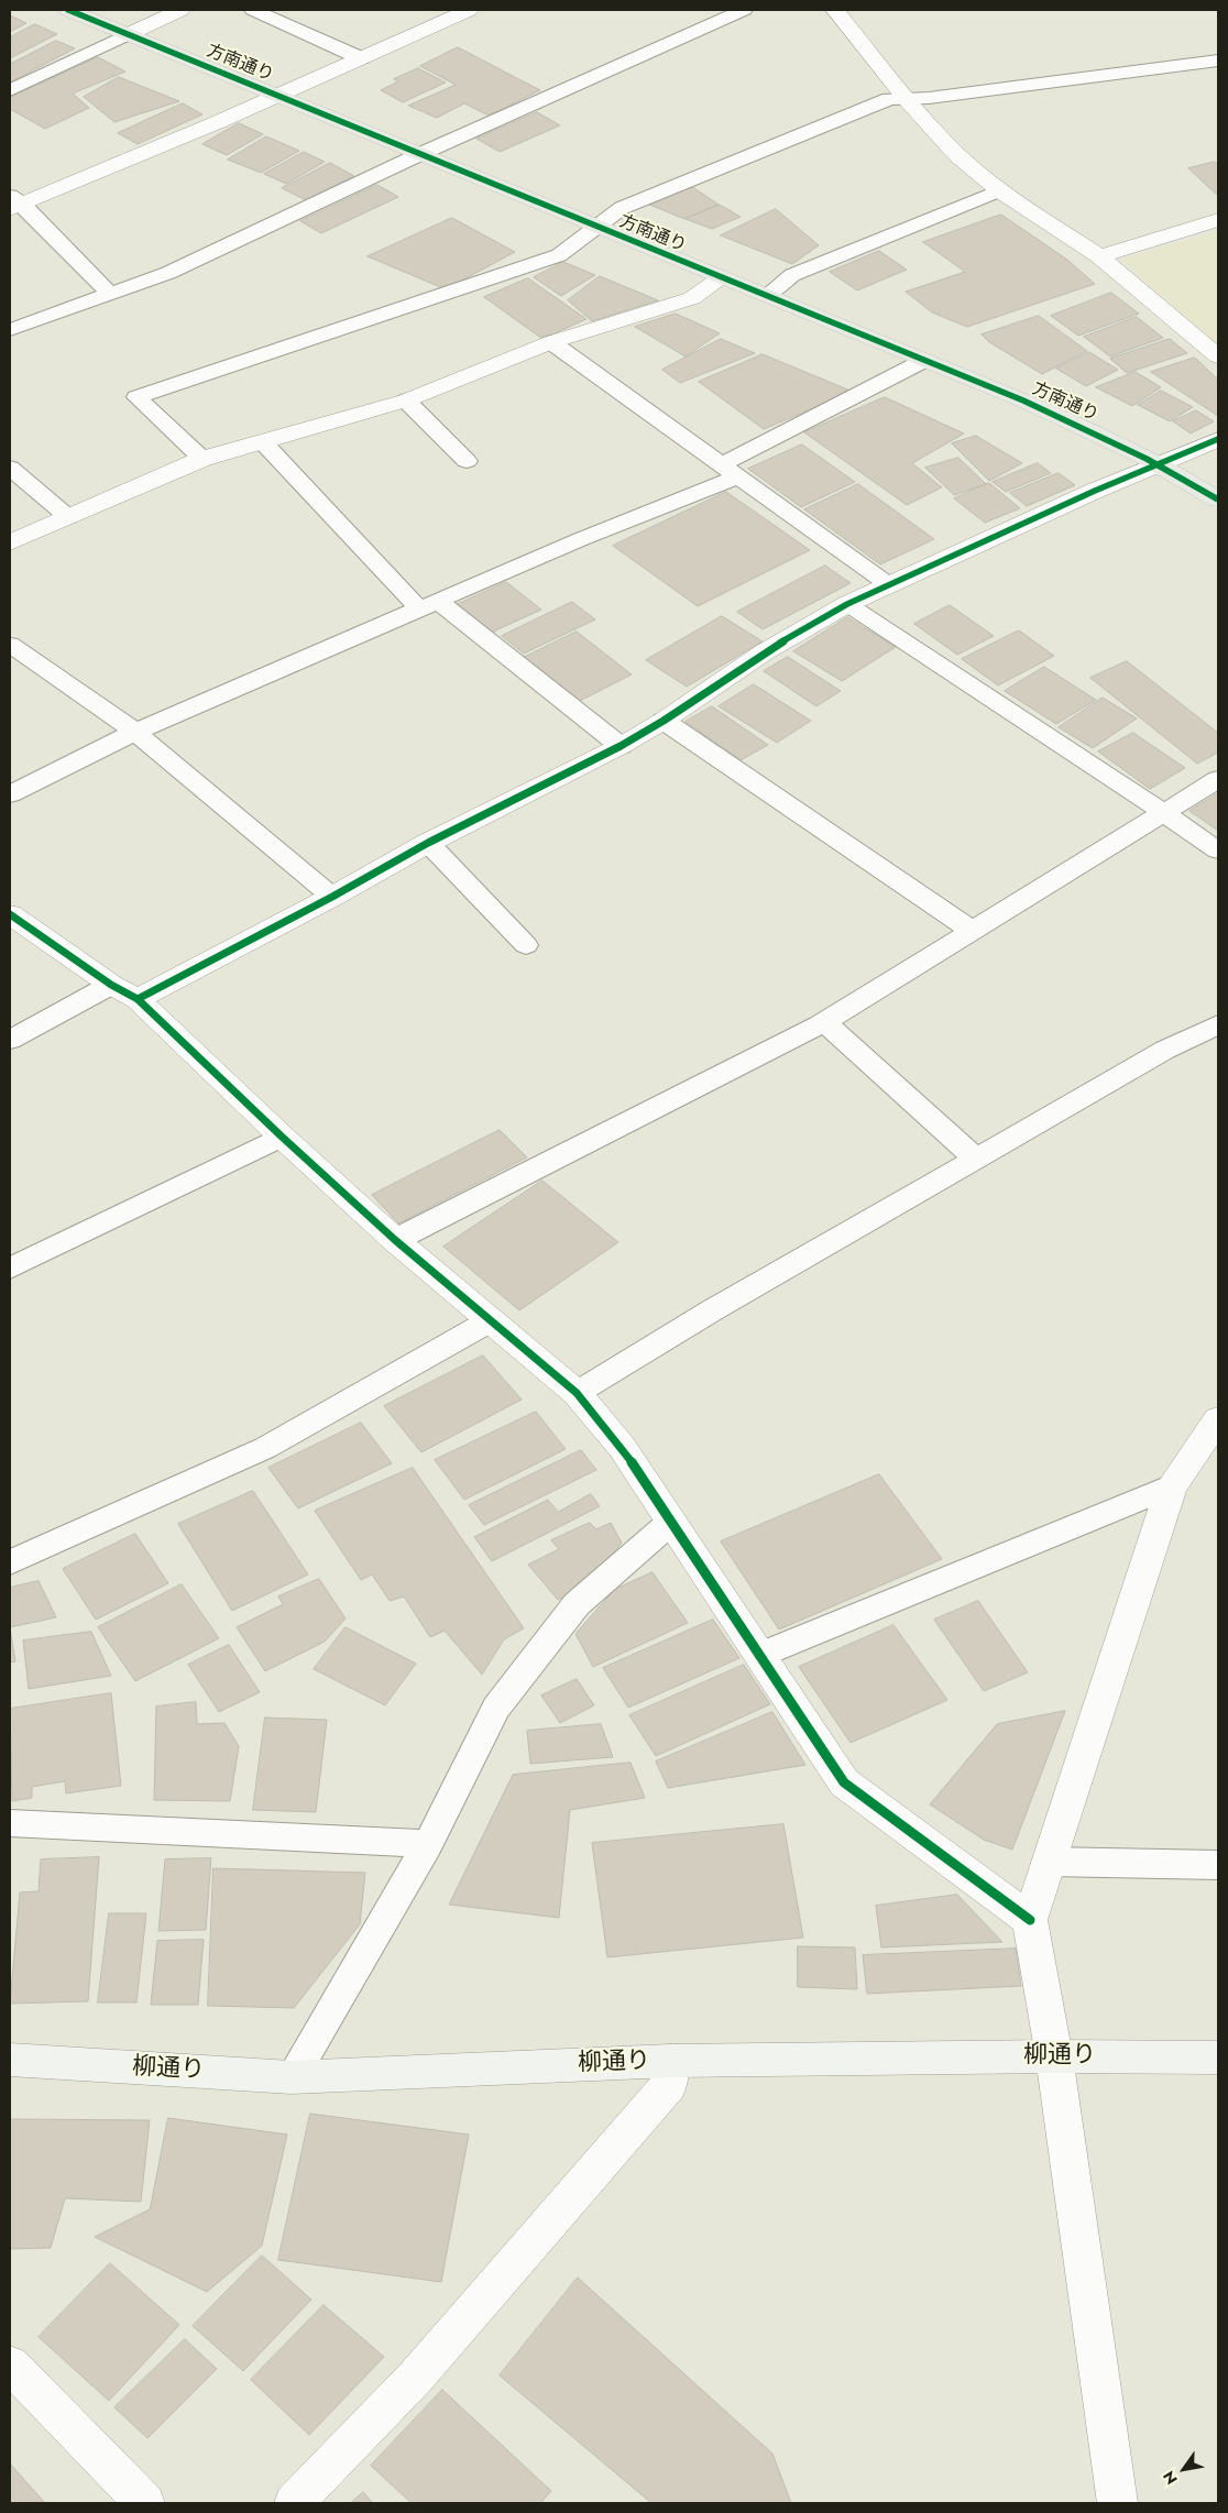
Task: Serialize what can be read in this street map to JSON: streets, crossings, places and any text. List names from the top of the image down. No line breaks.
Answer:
{"streets":{"main road":["方南通り"],"street":["柳通り"]},"north":"bottom left"}
